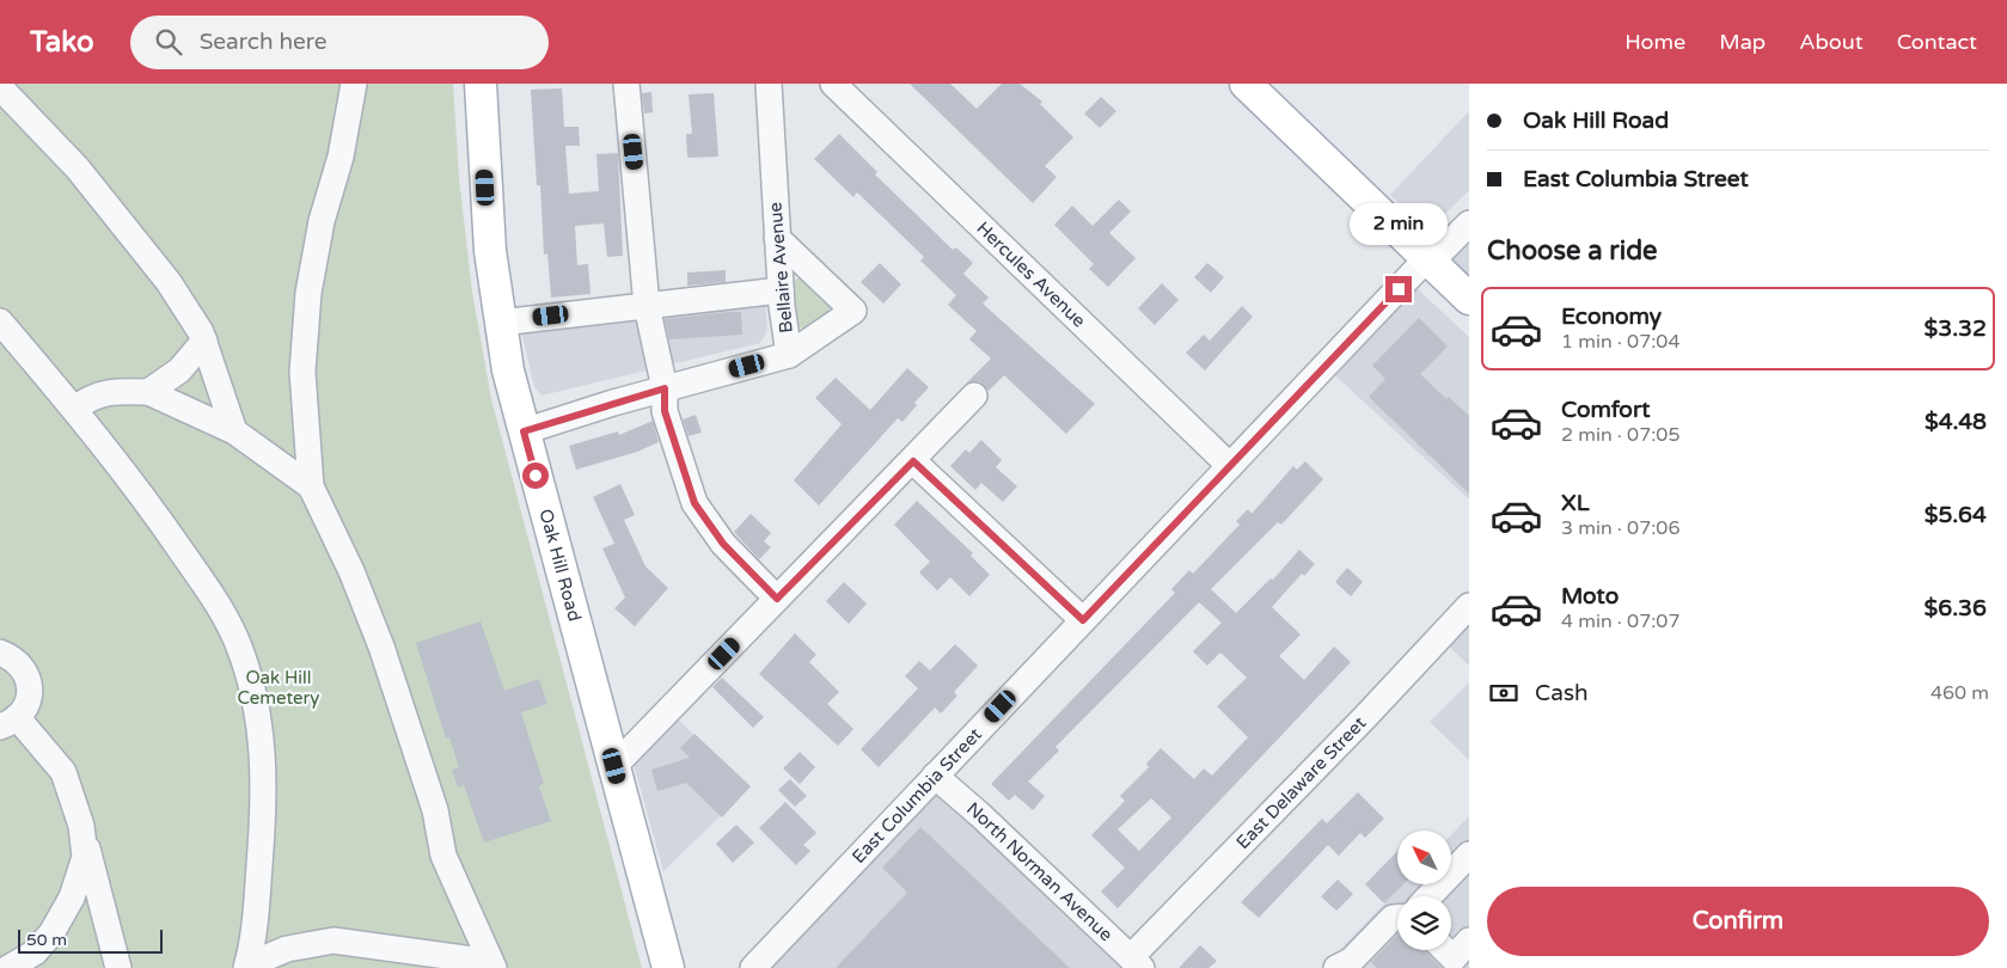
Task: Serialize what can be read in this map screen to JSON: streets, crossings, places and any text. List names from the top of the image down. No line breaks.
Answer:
{"streets":{"main road":["Oak Hill Road"],"street":["Bellaire Avenue","Hercules Avenue","East Delaware Street","East Columbia Street","North Norman Avenue"]},"crossings":[["Bellaire Avenue","Oak Hill Road"],["Hercules Avenue","East Columbia Street"],["East Delaware Street","North Norman Avenue"],["East Columbia Street","North Norman Avenue"]],"parks":["Oak Hill Cemetery"],"scale_bar":"50 m","north":"top left","page":{"header":"Tako","search":"Search here","nav":["Home","Map","About","Contact"],"banner":["Oak Hill Road","East Columbia Street"],"bubble":"2 min","heading":"Choose a ride","list":[{"name":"Economy","note":"1 min · 07:04","value":"$3.32"},{"name":"Comfort","note":"2 min · 07:05","value":"$4.48"},{"name":"XL","note":"3 min · 07:06","value":"$5.64"},{"name":"Moto","note":"4 min · 07:07","value":"$6.36"}],"pay":["Cash","460 m"],"buttons":"Confirm","scale":"50 m"}}
